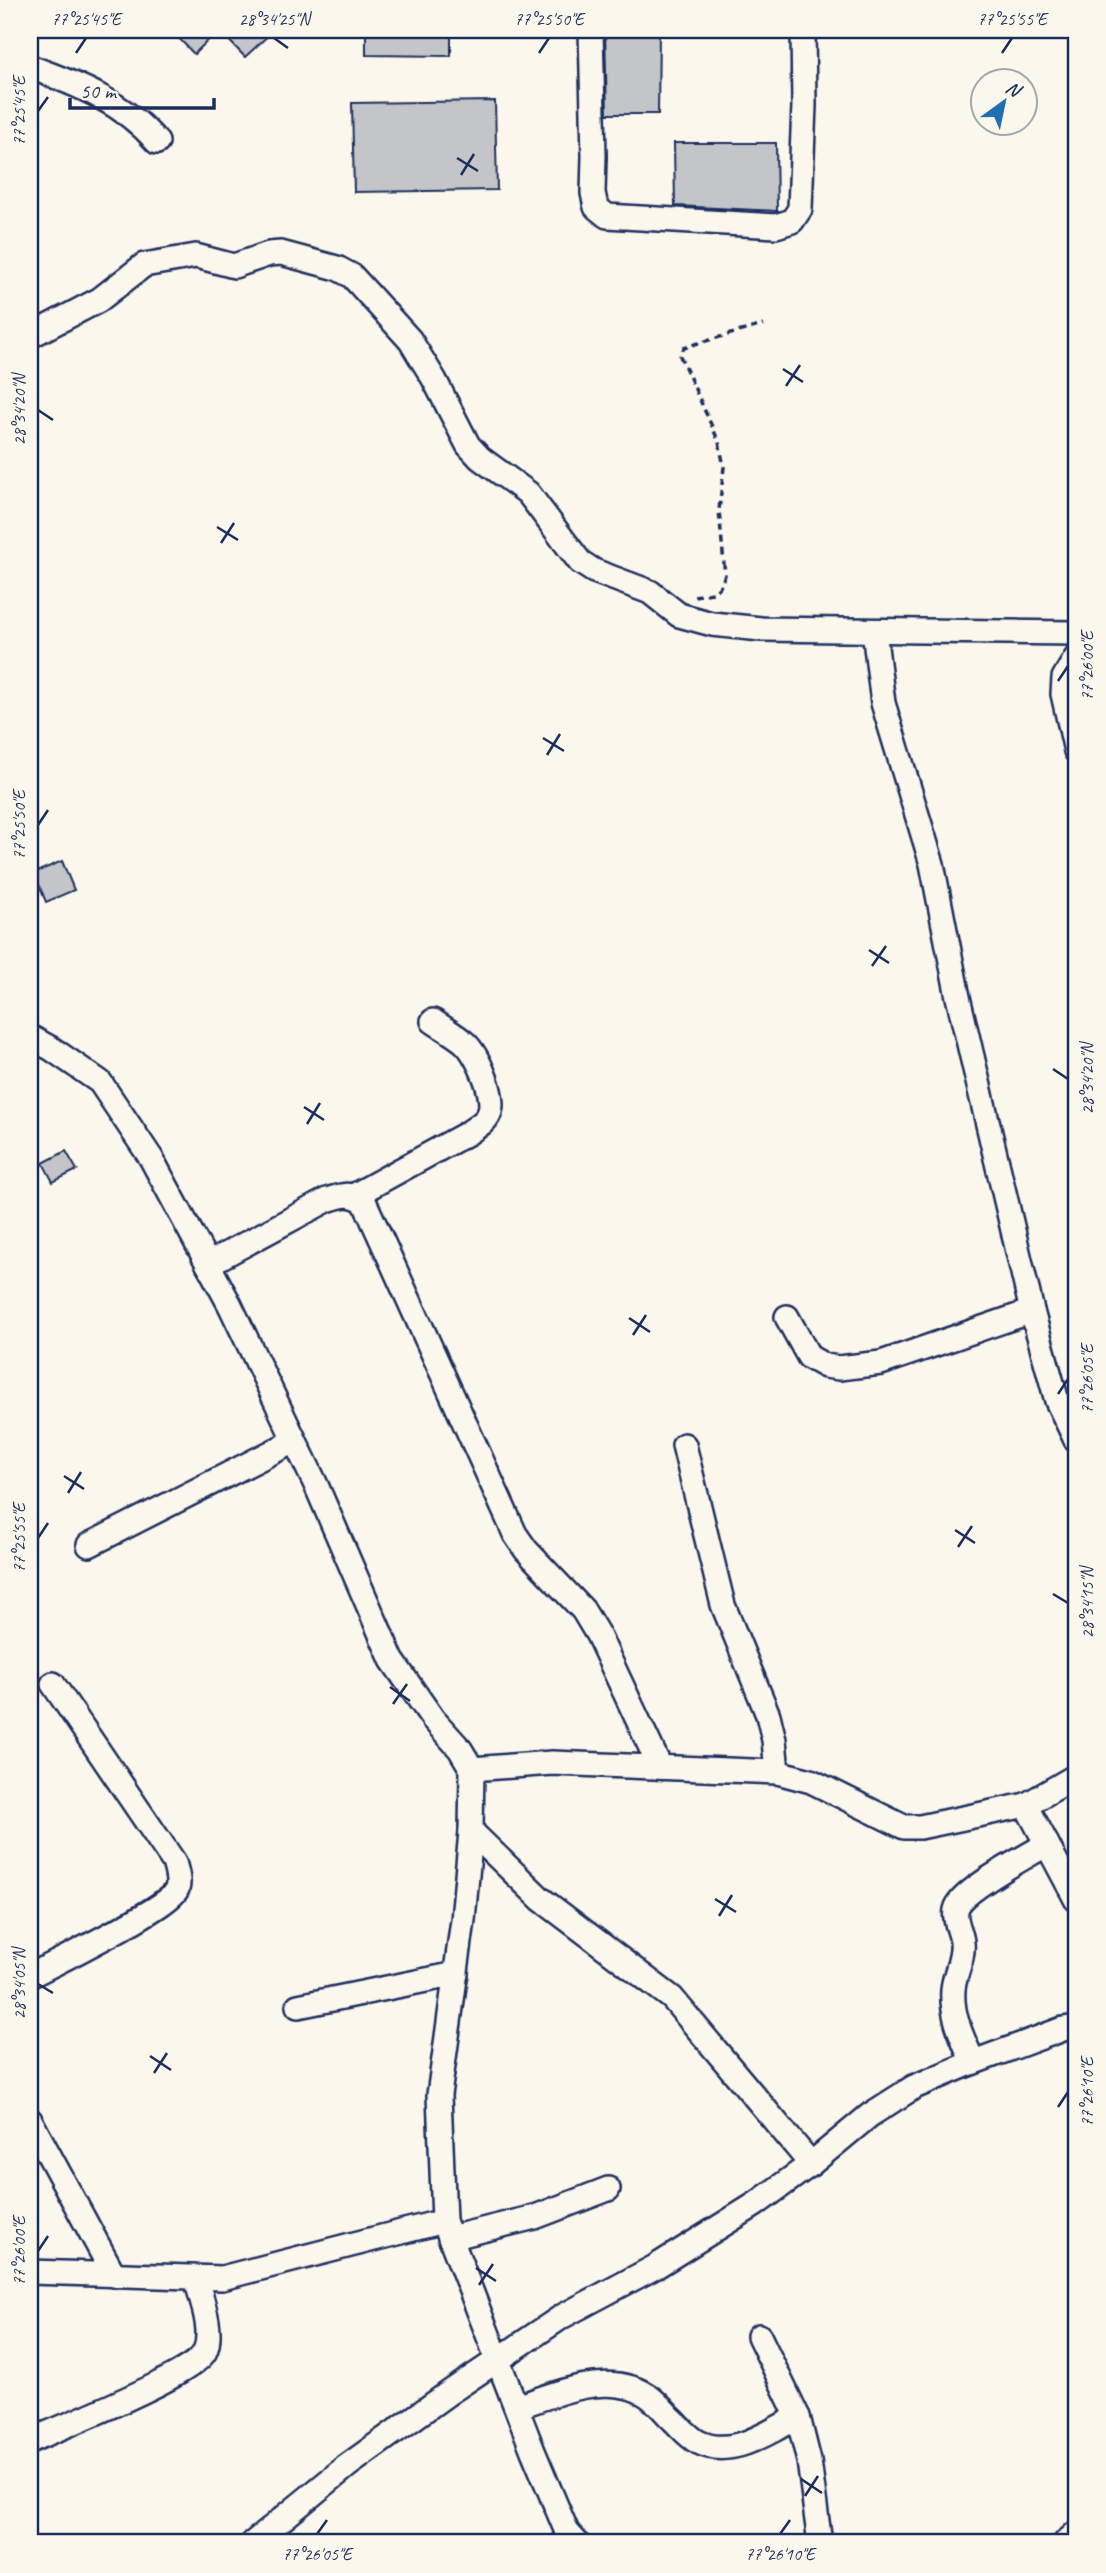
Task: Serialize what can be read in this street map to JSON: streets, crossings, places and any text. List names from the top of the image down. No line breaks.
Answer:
{"scale_bar":"50 m","north":"top right","coordinates":["77°25'45\"E","28°34'25\"N","77°25'50\"E","77°25'55\"E","28°34'20\"N","77°26'00\"E","77°26'05\"E","28°34'15\"N","28°34'05\"N","77°26'10\"E"]}
